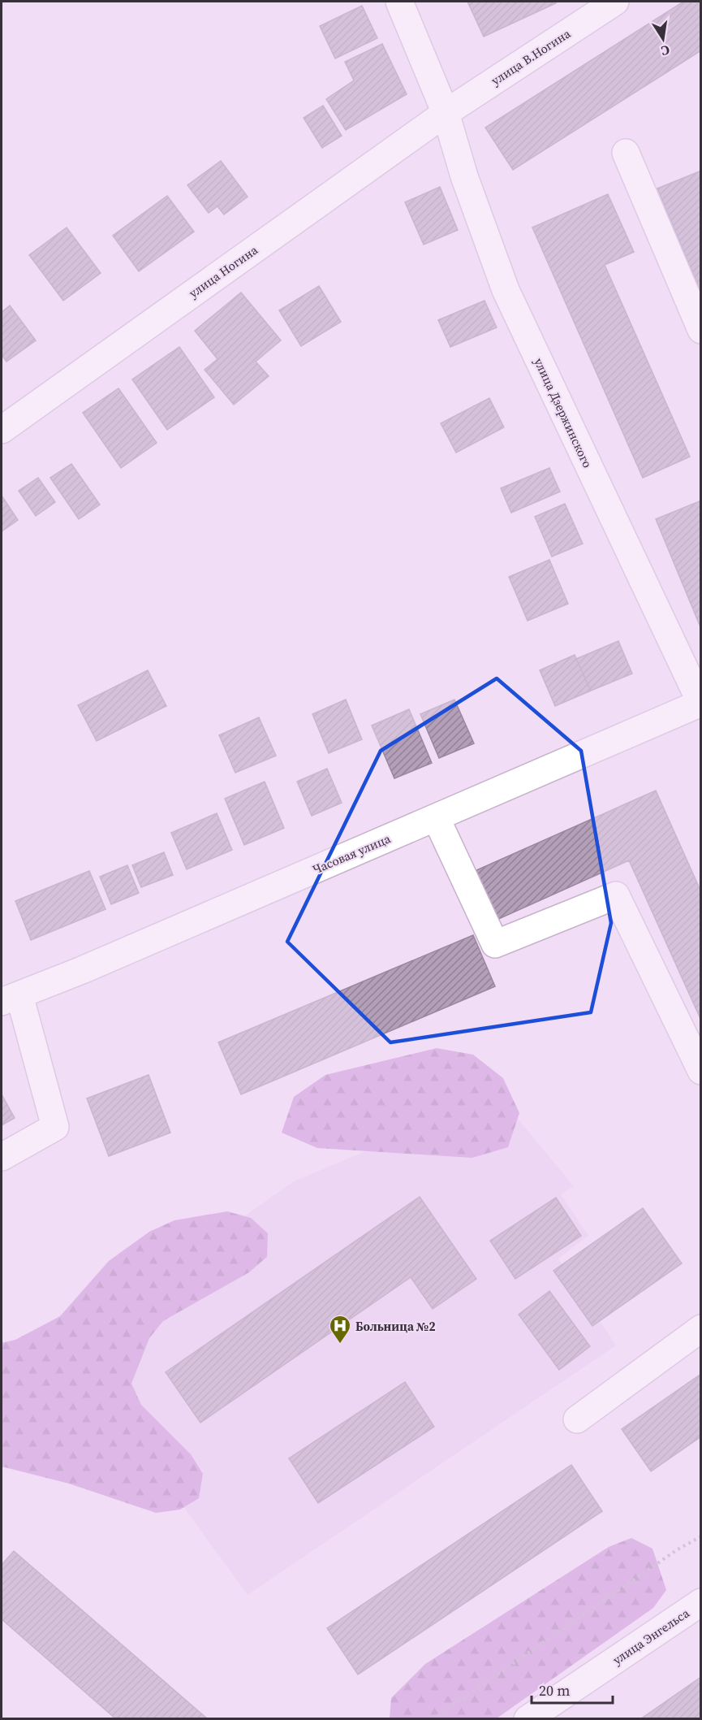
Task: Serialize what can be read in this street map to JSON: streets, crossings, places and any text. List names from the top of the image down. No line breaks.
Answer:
{"streets":{"street":["улица В.Ногина","улица Ногина","улица Дзержинского","Часовая улица","улица Энгельса"]},"crossings":[["улица В.Ногина","улица Ногина"],["улица В.Ногина","улица Дзержинского"],["улица Ногина","улица Дзержинского"],["улица Дзержинского","Часовая улица"]],"places":{"hospital":["Больница №2"]},"scale_bar":"20 m","north":"bottom"}
